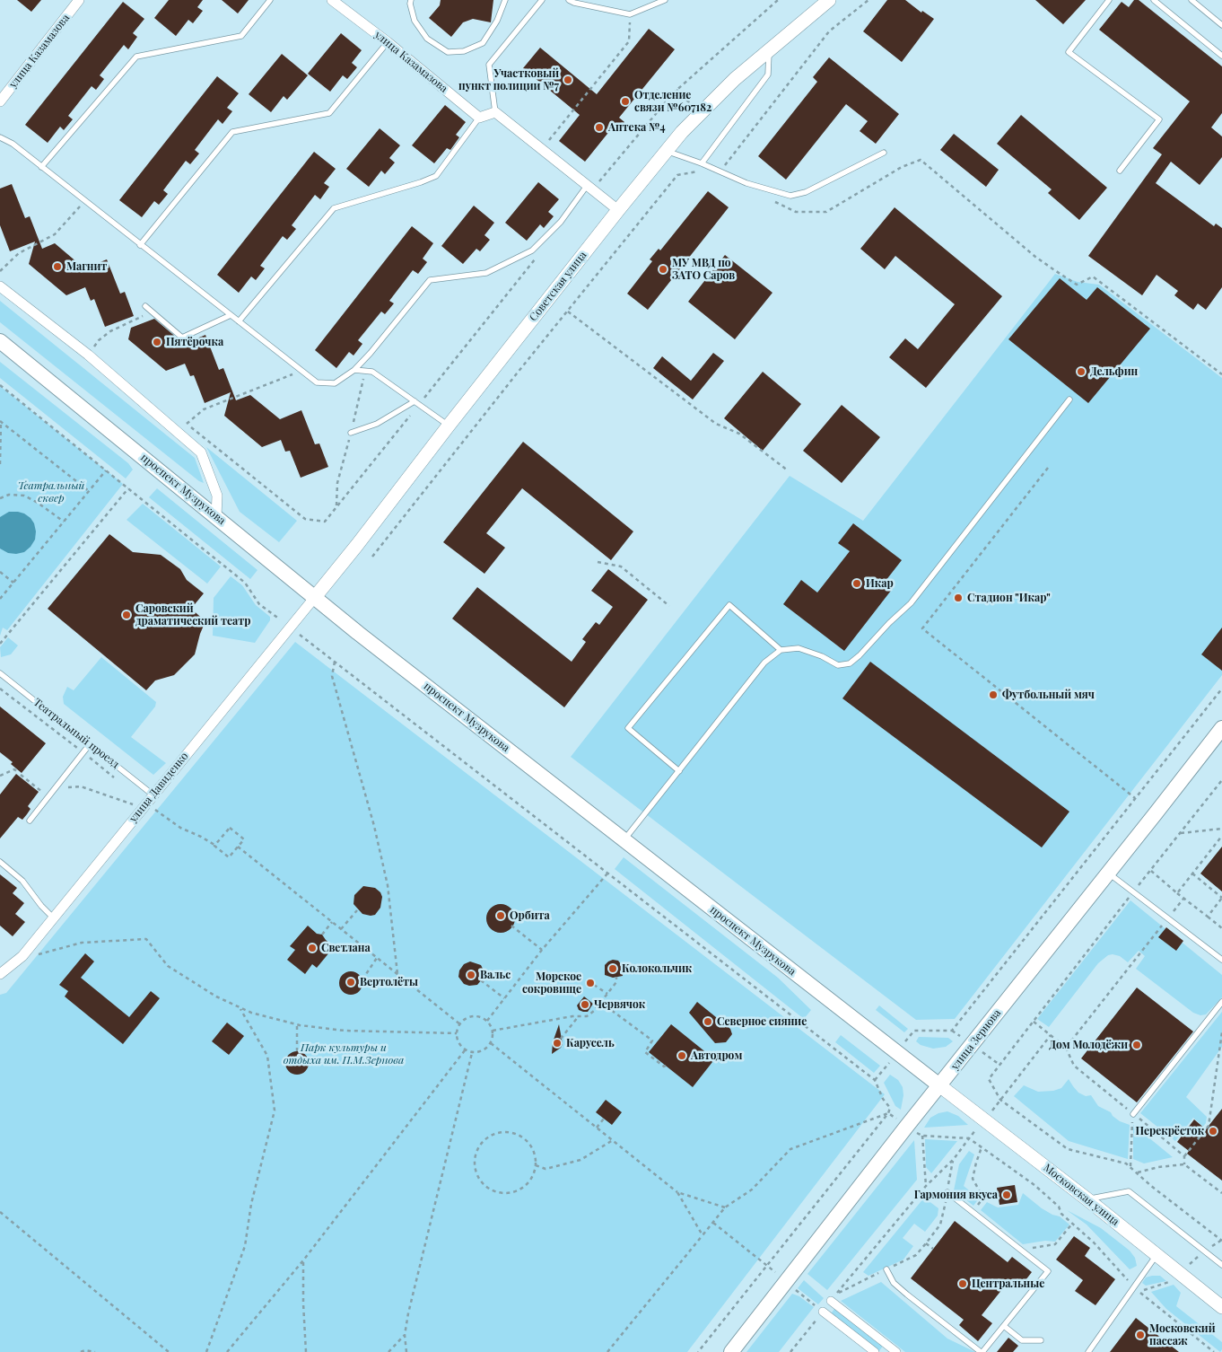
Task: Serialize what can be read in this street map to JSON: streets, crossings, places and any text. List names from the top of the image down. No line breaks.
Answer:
{"streets":{"main road":["проспект Музрукова","улица Зернова"],"street":["улица Казамазова","Советская улица","улица Давиденко","Московская улица"],"lane":["Театральный проезд"]},"crossings":[["Советская улица","проспект Музрукова"],["Советская улица","улица Давиденко"],["проспект Музрукова","улица Давиденко"],["проспект Музрукова","улица Зернова"],["проспект Музрукова","Московская улица"],["Театральный проезд","улица Давиденко"],["улица Зернова","Московская улица"]],"parks":["Театральный сквер","Парк культуры и отдыха им. П.М.Зернова"],"places":["Участковый пункт полиции №7","Отделение связи №607182","Аптека №4","Магнит","МУ МВД по ЗАТО Саров","Пятёрочка","Дельфин","Икар","Стадион \"Икар\"","Саровский драматический театр","Футбольный мяч","Орбита","Светлана","Колокольчик","Вальс","Вертолёты","Морское сокровище","Червячок","Северное сияние","Карусель","Дом Молодёжи","Автодром","Перекрёсток","Гармония вкуса","Центральные","Московский пассаж"]}
